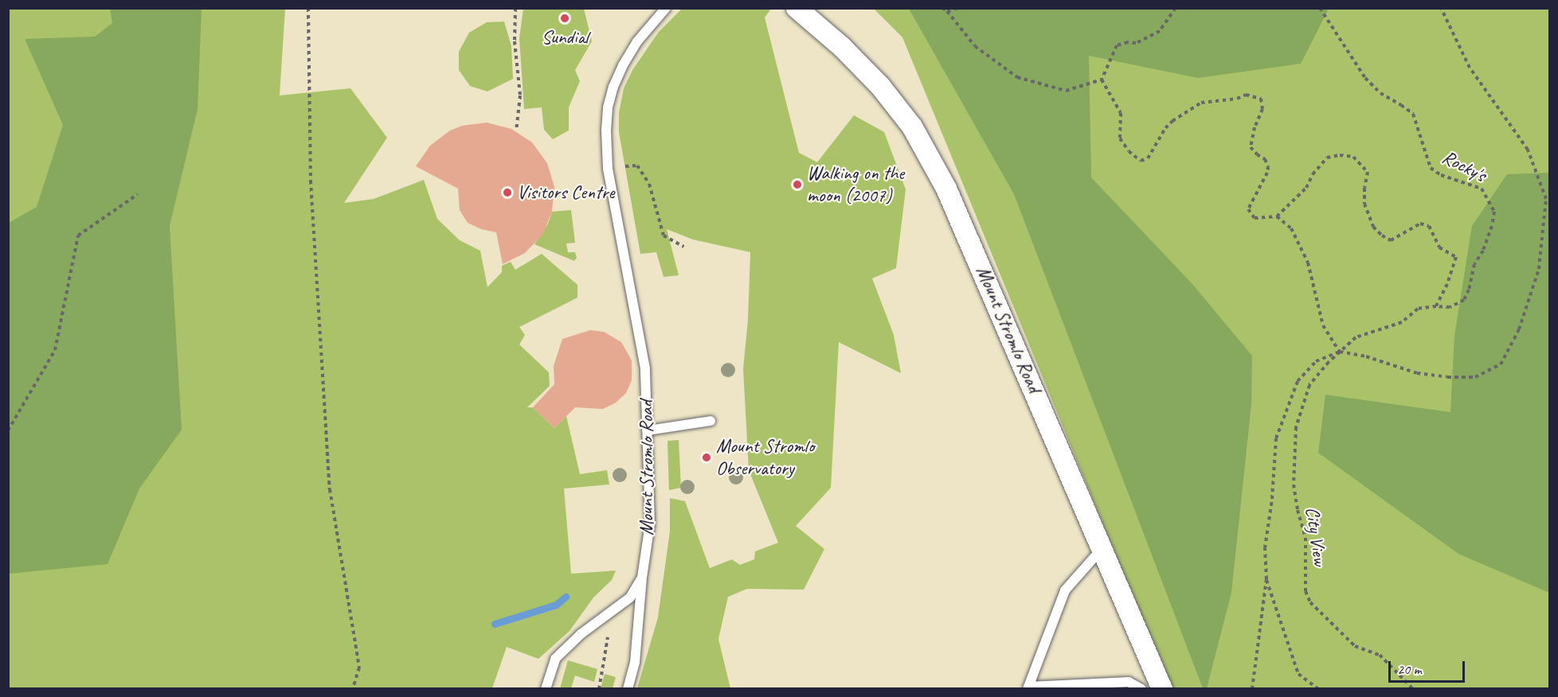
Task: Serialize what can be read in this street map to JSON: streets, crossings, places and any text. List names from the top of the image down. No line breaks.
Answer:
{"streets":{"street":["Mount Stromlo Road"],"path":["Rocky's","City View"]},"crossings":[["Rocky's","City View"]],"places":["Sundial","Walking on the moon (2007)","Visitors Centre","Mount Stromlo Observatory"],"scale_bar":"20 m"}
